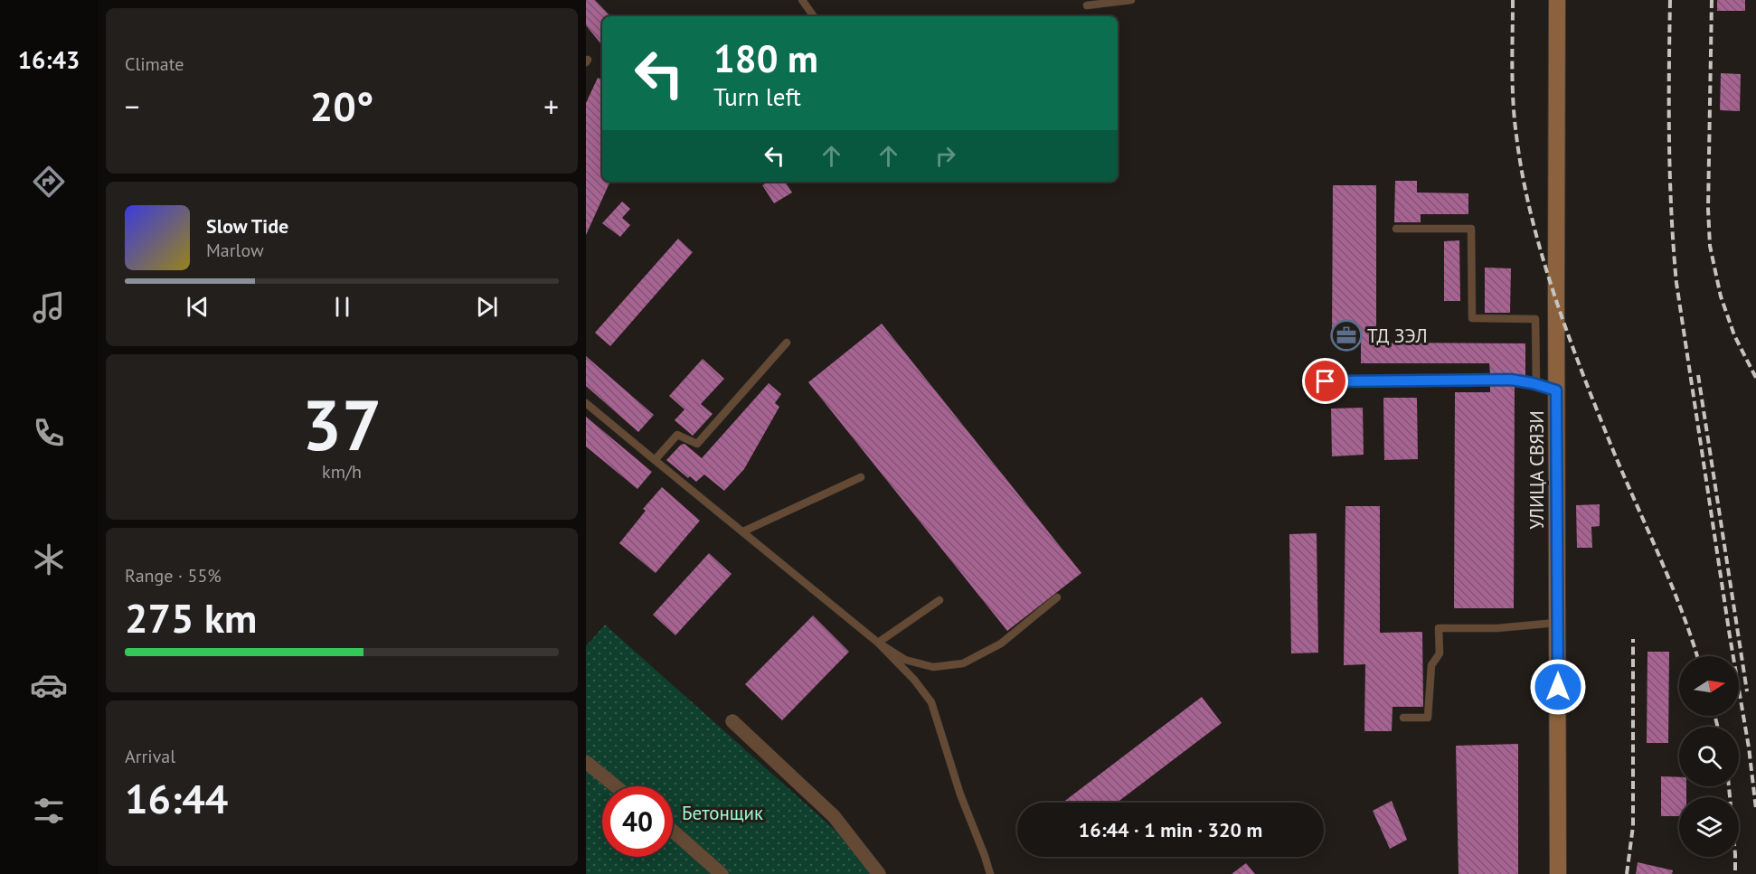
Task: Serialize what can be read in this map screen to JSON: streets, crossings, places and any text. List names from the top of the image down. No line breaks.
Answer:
{"streets":{"street":["УЛИЦА СВЯЗИ"]},"parks":["Бетонщик"],"places":{"office":["ТД ЗЭЛ"]},"north":"right","page":{"tabs":"16:43","tile":["Climate",["37","km/h"],["Range · 55%","275 km"],["Arrival","16:44"]],"turn":["180 m","Turn left"],"heat":["−","20°","+"],"song":["Slow Tide","Marlow"],"limit":"40","trip":"16:44 · 1 min · 320 m"}}
